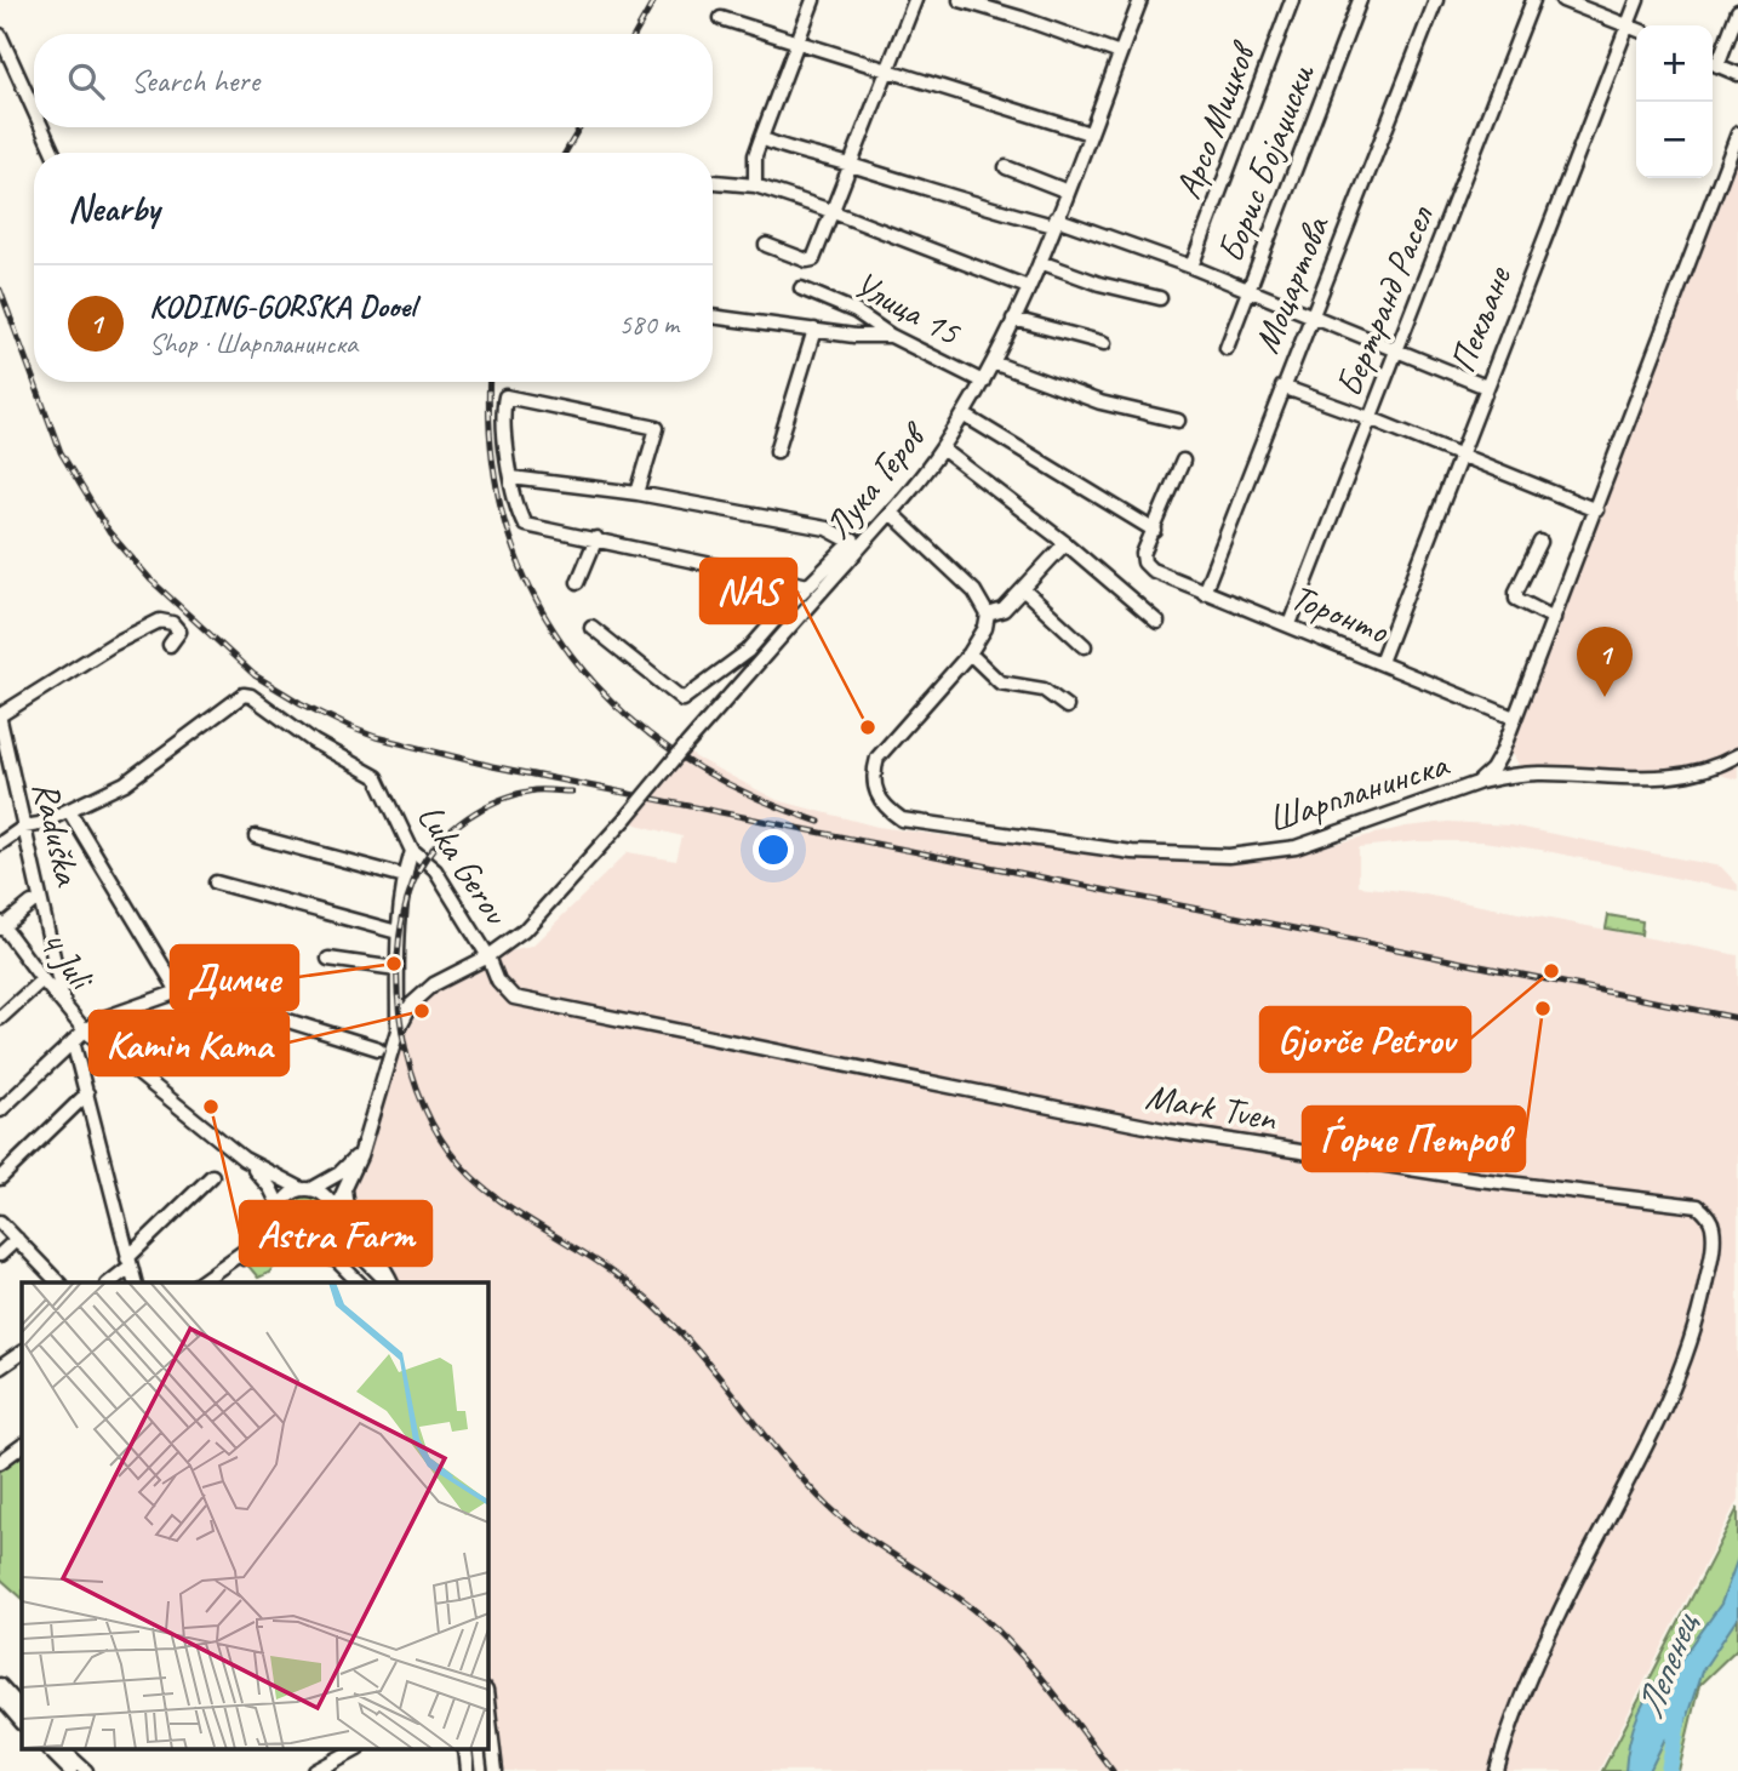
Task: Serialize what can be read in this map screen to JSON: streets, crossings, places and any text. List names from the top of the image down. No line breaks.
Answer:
{"streets":{"street":["Арсо Мицков","Борис Бојаџиски","Моцартова","Бертранд Расел","Улица 15","Пекљане","Лука Геров","Торонто","Шарпланинска","Raduška","Luka Gerov","4 Juli","Mark Tven"]},"crossings":[["Моцартова","Торонто"],["Бертранд Расел","Торонто"],["Улица 15","Лука Геров"],["Пекљане","Торонто"],["Лука Геров","Luka Gerov"],["Лука Геров","Mark Tven"],["Торонто","Шарпланинска"],["Raduška","4 Juli"],["Luka Gerov","4 Juli"],["Luka Gerov","Mark Tven"]],"water":["Лепенец"],"places":["NAS","Димче","Gjorče Petrov","Ѓорче Петров","Kamin Kama","Astra Farm"],"page":{"map_buttons":["+","−"],"search":"Search here","heading":"Nearby","list":[{"mark":"1","name":"KODING-GORSKA Dooel","note":"Shop · Шарпланинска","value":"580 m"}],"pins":"1"}}
